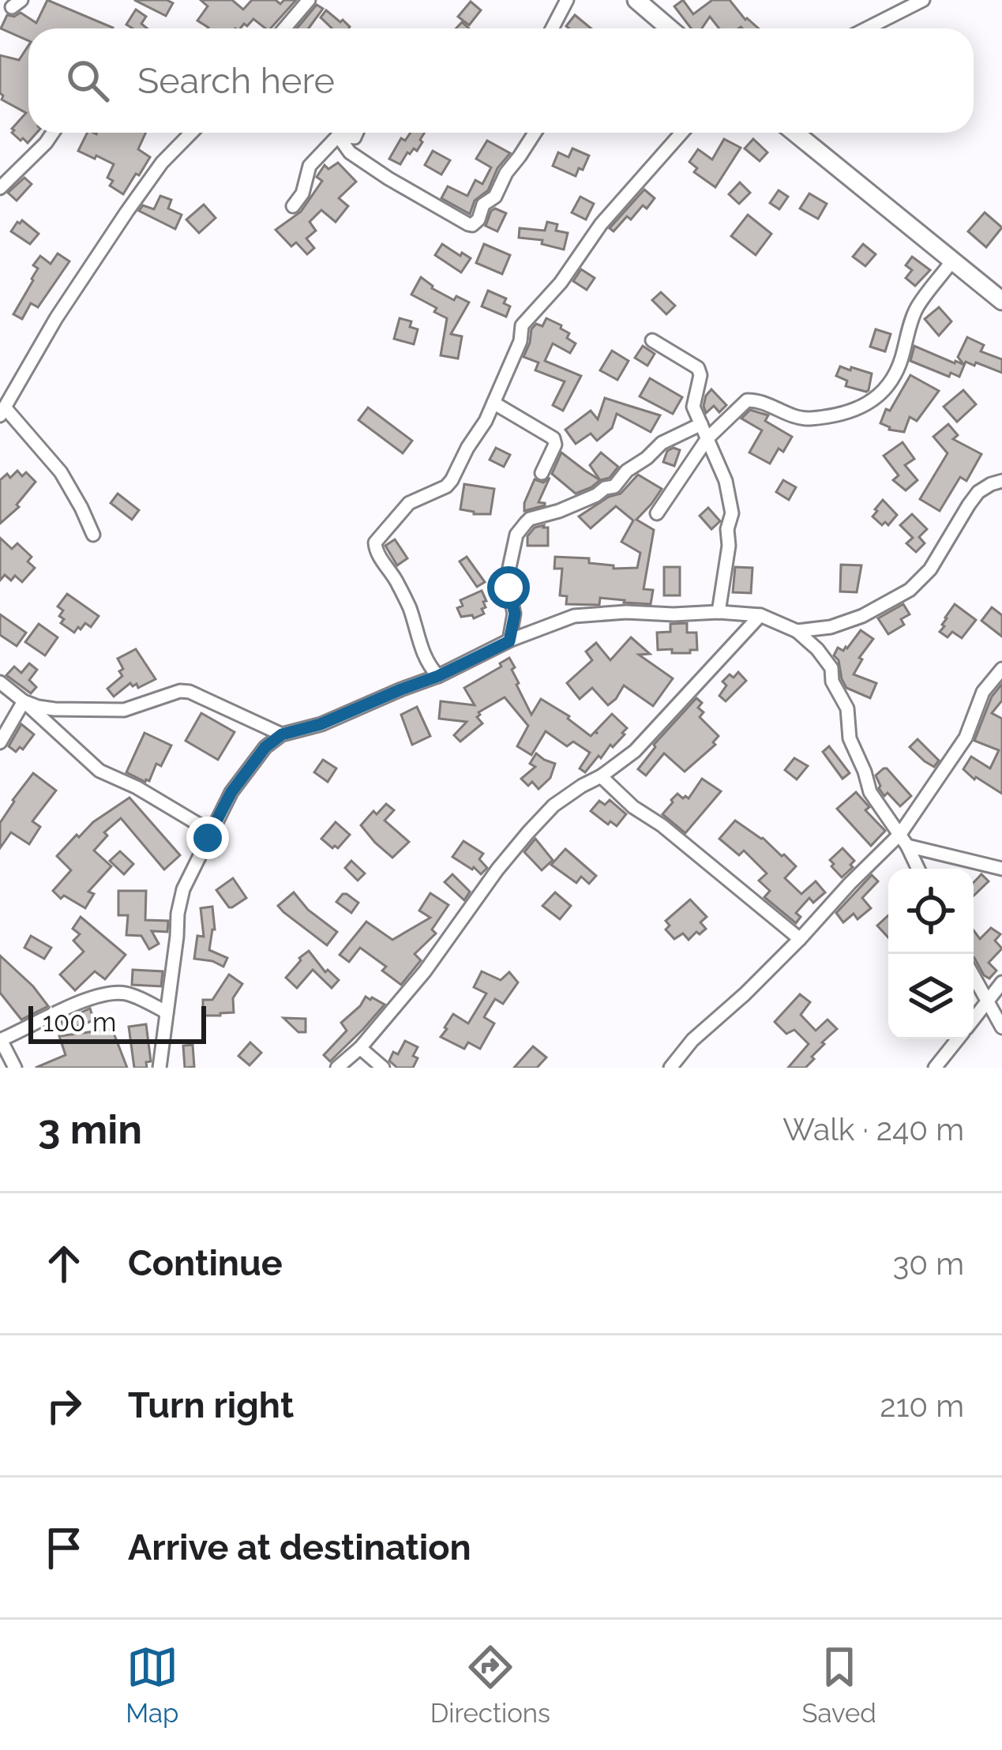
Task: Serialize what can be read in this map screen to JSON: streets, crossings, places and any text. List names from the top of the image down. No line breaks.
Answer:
{"scale_bar":"100 m","page":{"search":"Search here","scale":"100 m","heading":["3 min","Walk · 240 m"],"list":[["Continue","30 m"],["Turn right","210 m"],"Arrive at destination"],"nav":["Map","Directions","Saved"]}}
